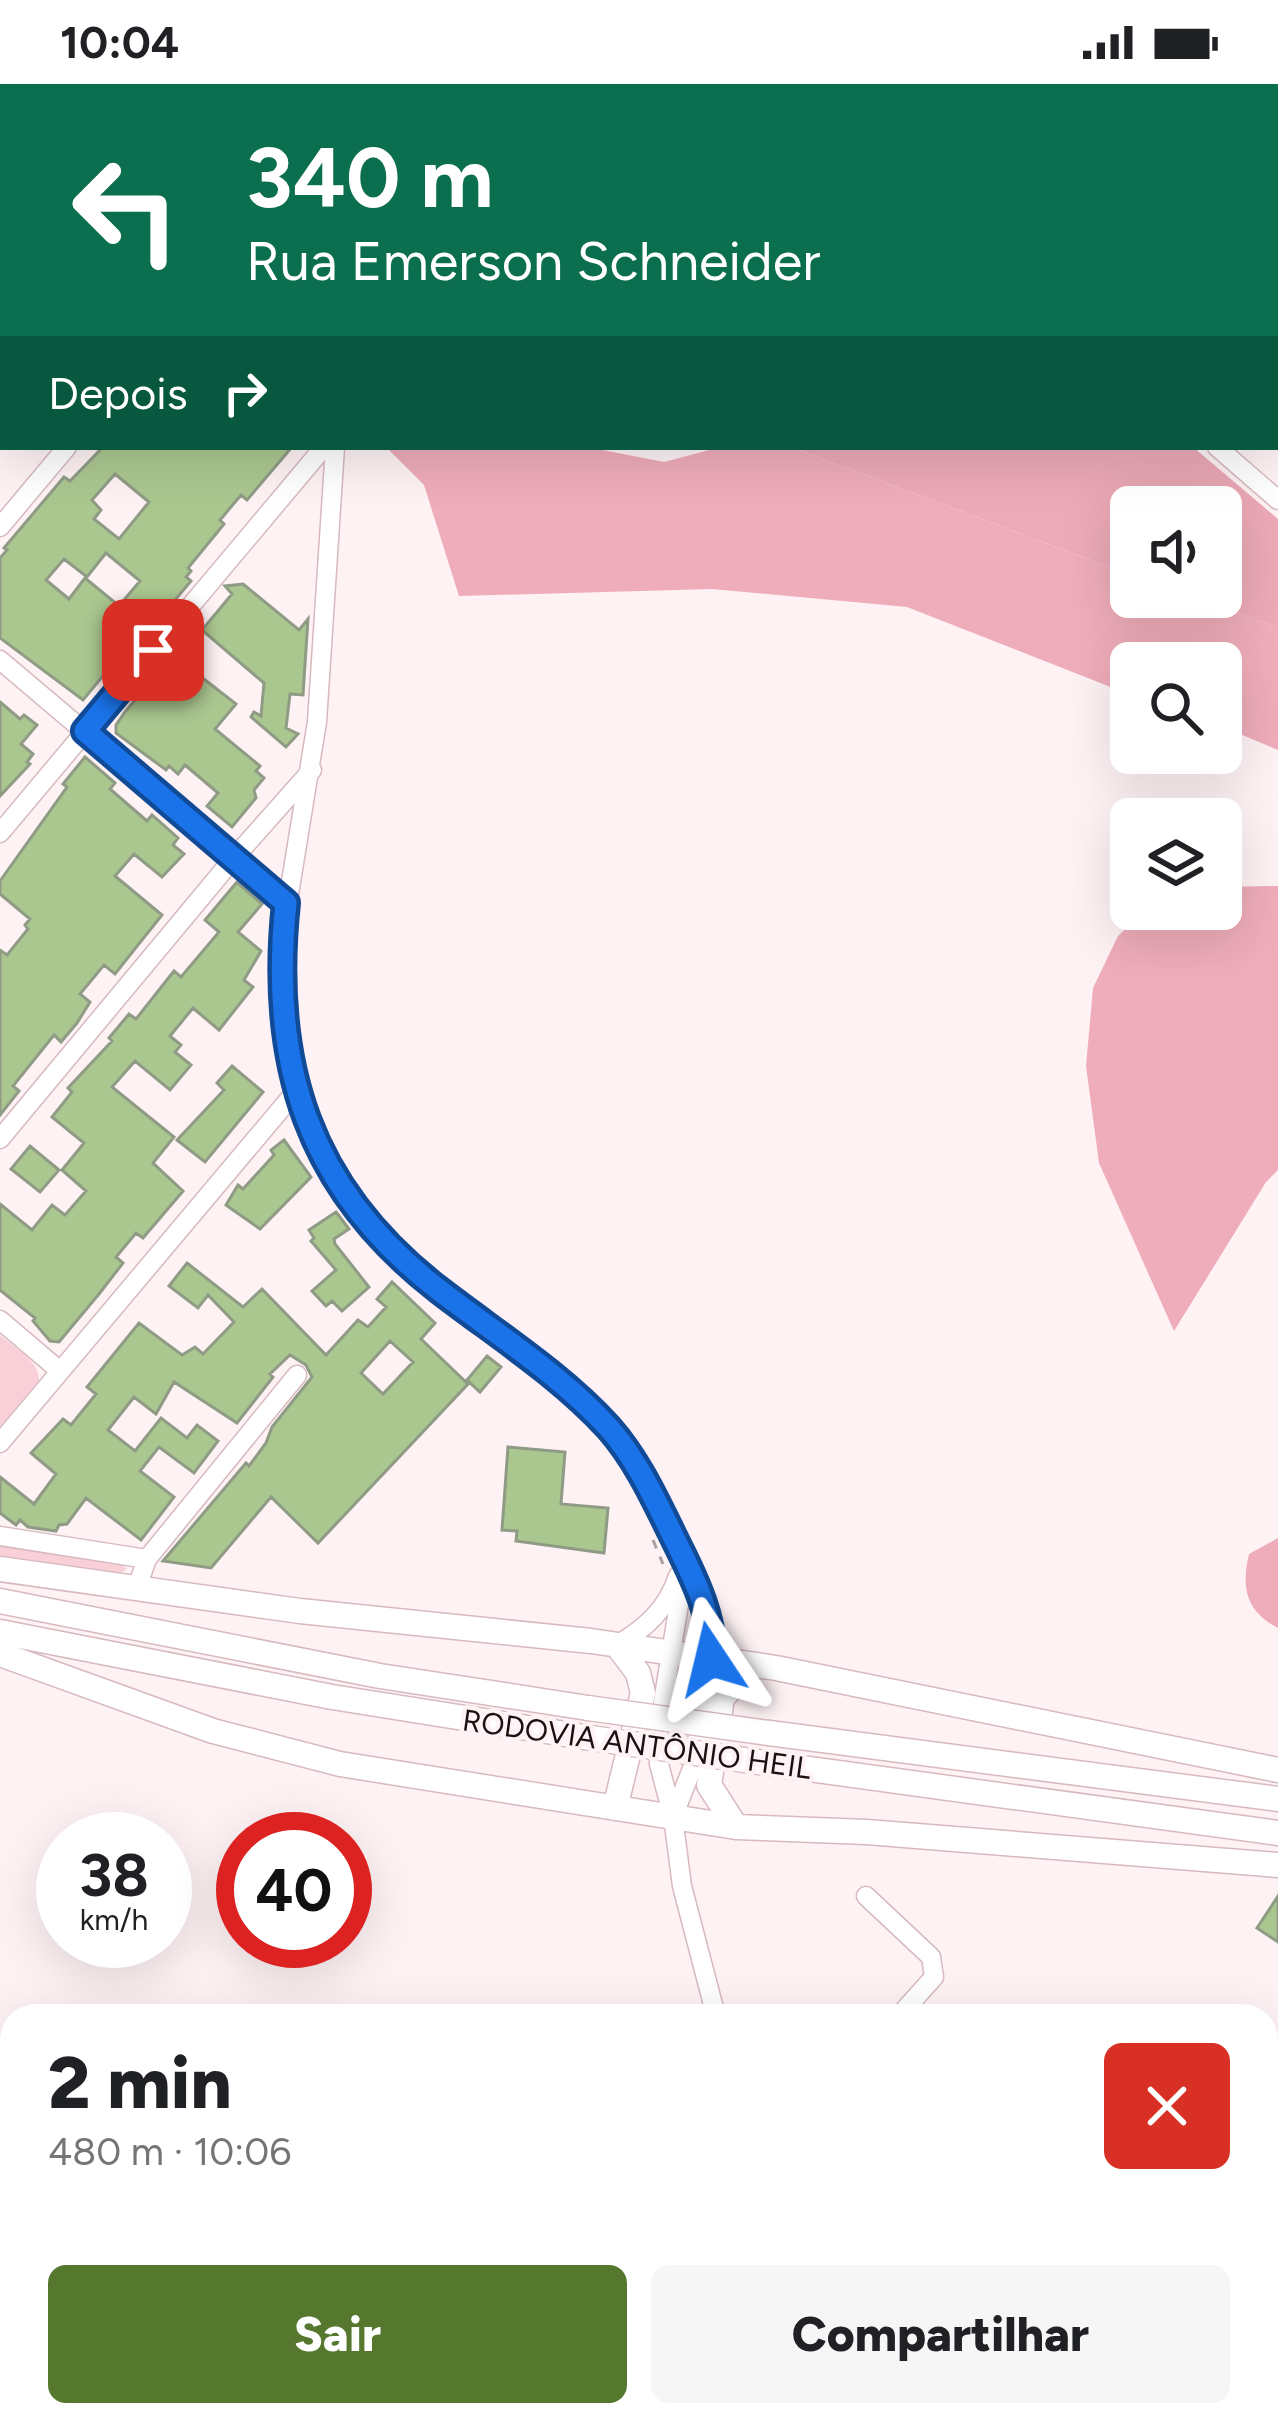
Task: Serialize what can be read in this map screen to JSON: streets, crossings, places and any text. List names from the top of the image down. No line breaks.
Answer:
{"streets":{"main road":["RODOVIA ANTÔNIO HEIL"]},"page":{"status":"10:04","turn":["340 m","Rua Emerson Schneider"],"then":"Depois","speed":"38 km/h","limit":"40","heading":["2 min","480 m · 10:06"],"buttons":["Sair","Compartilhar"]}}
